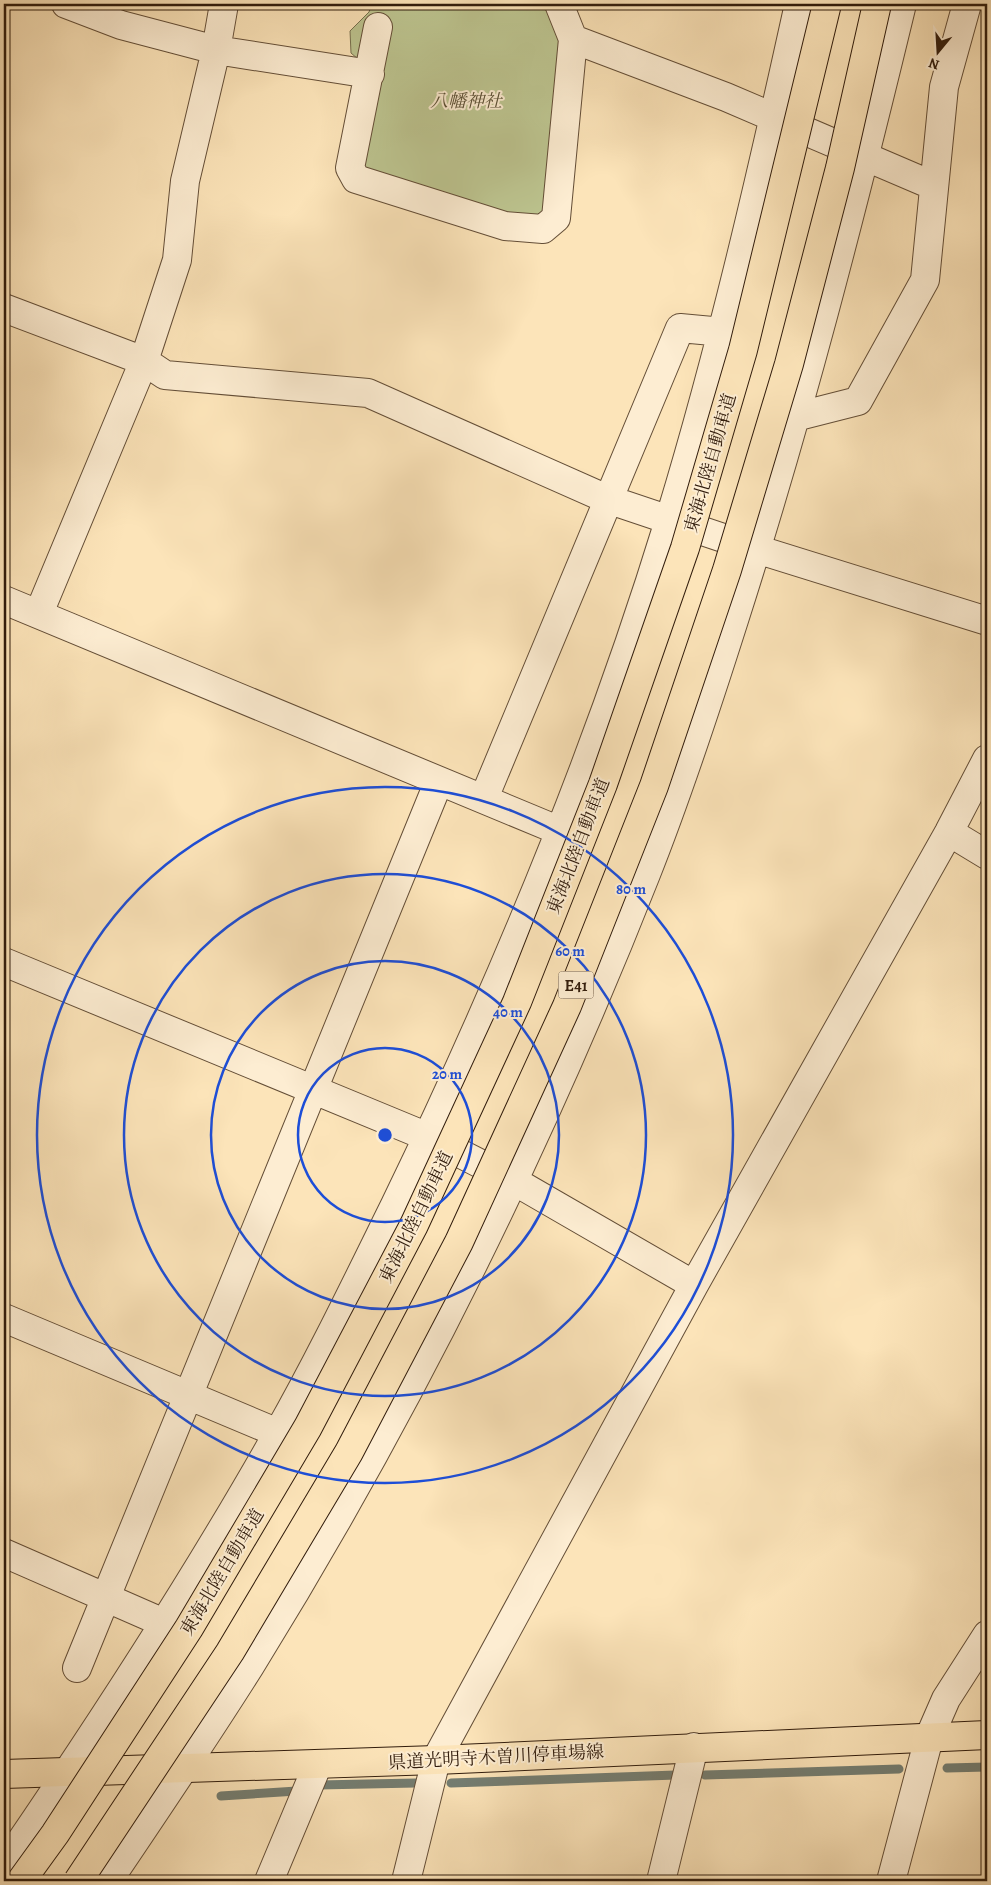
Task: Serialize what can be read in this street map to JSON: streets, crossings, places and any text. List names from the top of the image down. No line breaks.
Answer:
{"streets":{"main road":["東海北陸自動車道","E41","県道光明寺木曽川停車場線"]},"parks":["八幡神社"],"north":"bottom","rings":["80 m","60 m","40 m","20 m"]}
